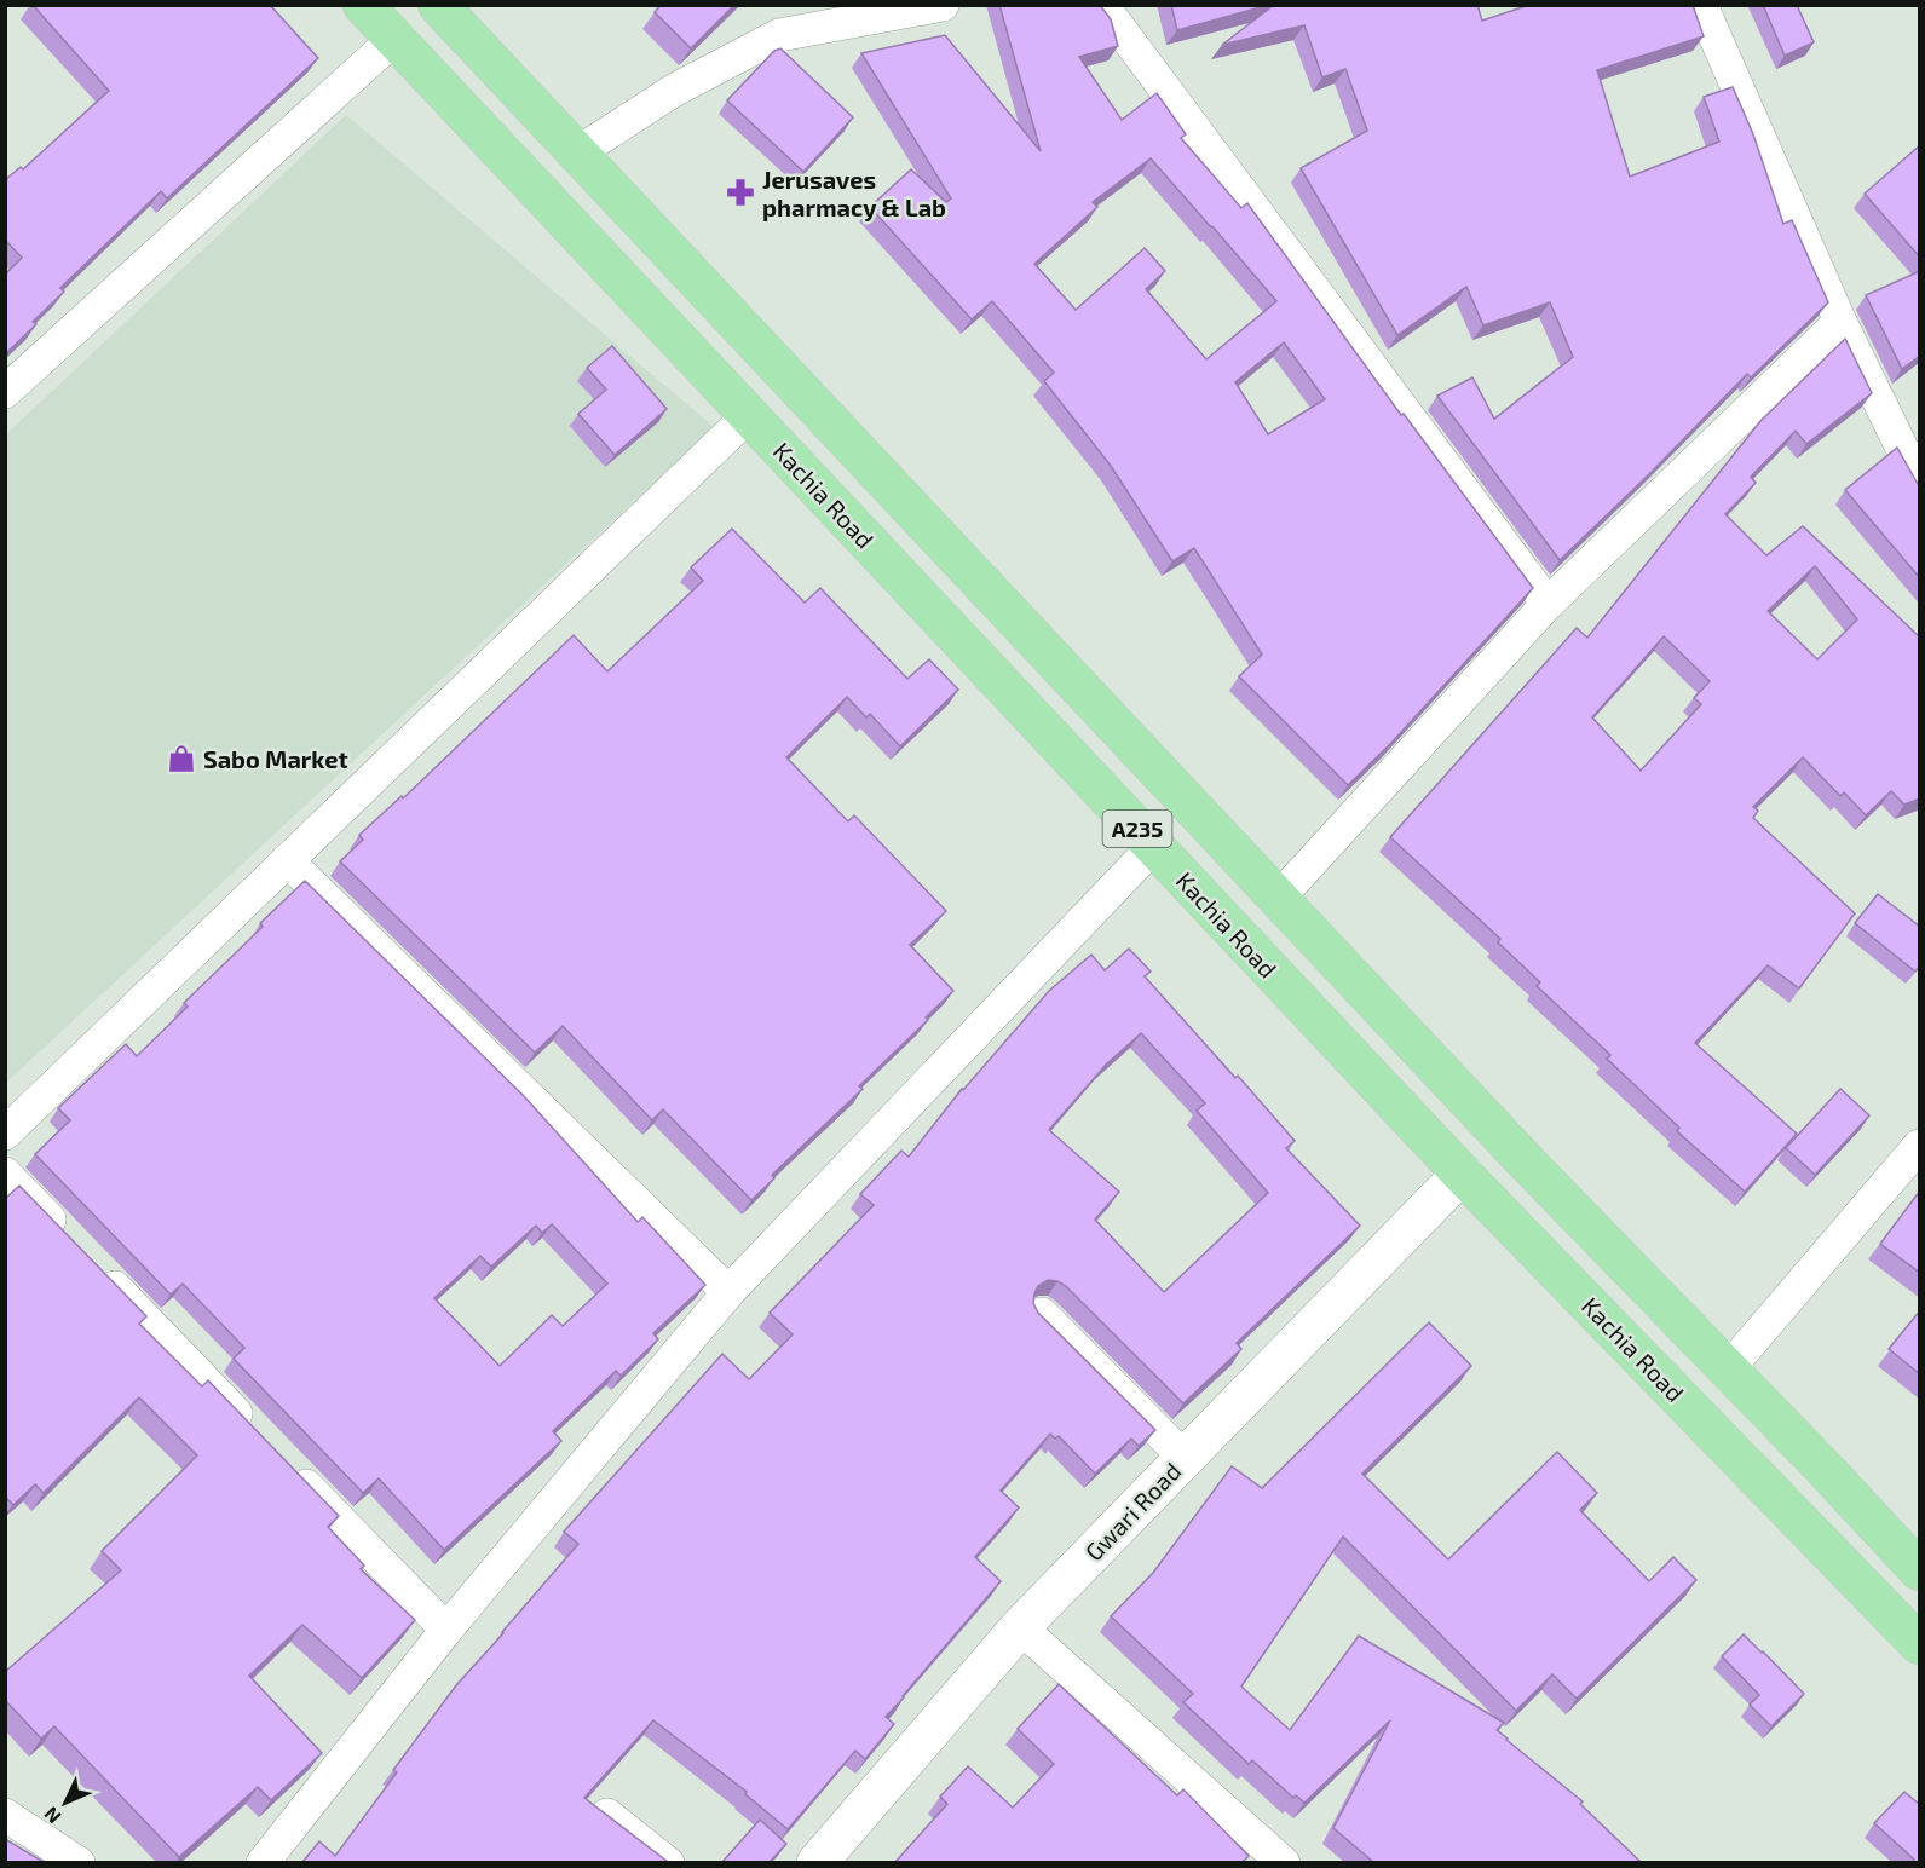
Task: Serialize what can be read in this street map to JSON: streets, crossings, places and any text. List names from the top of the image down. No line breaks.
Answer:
{"streets":{"highway":["Kachia Road","A235"],"street":["Gwari Road"]},"crossings":[["Kachia Road","Gwari Road"]],"places":{"pharmacy":["Jerusaves pharmacy & Lab"],"shop":["Sabo Market"]},"north":"bottom left"}
